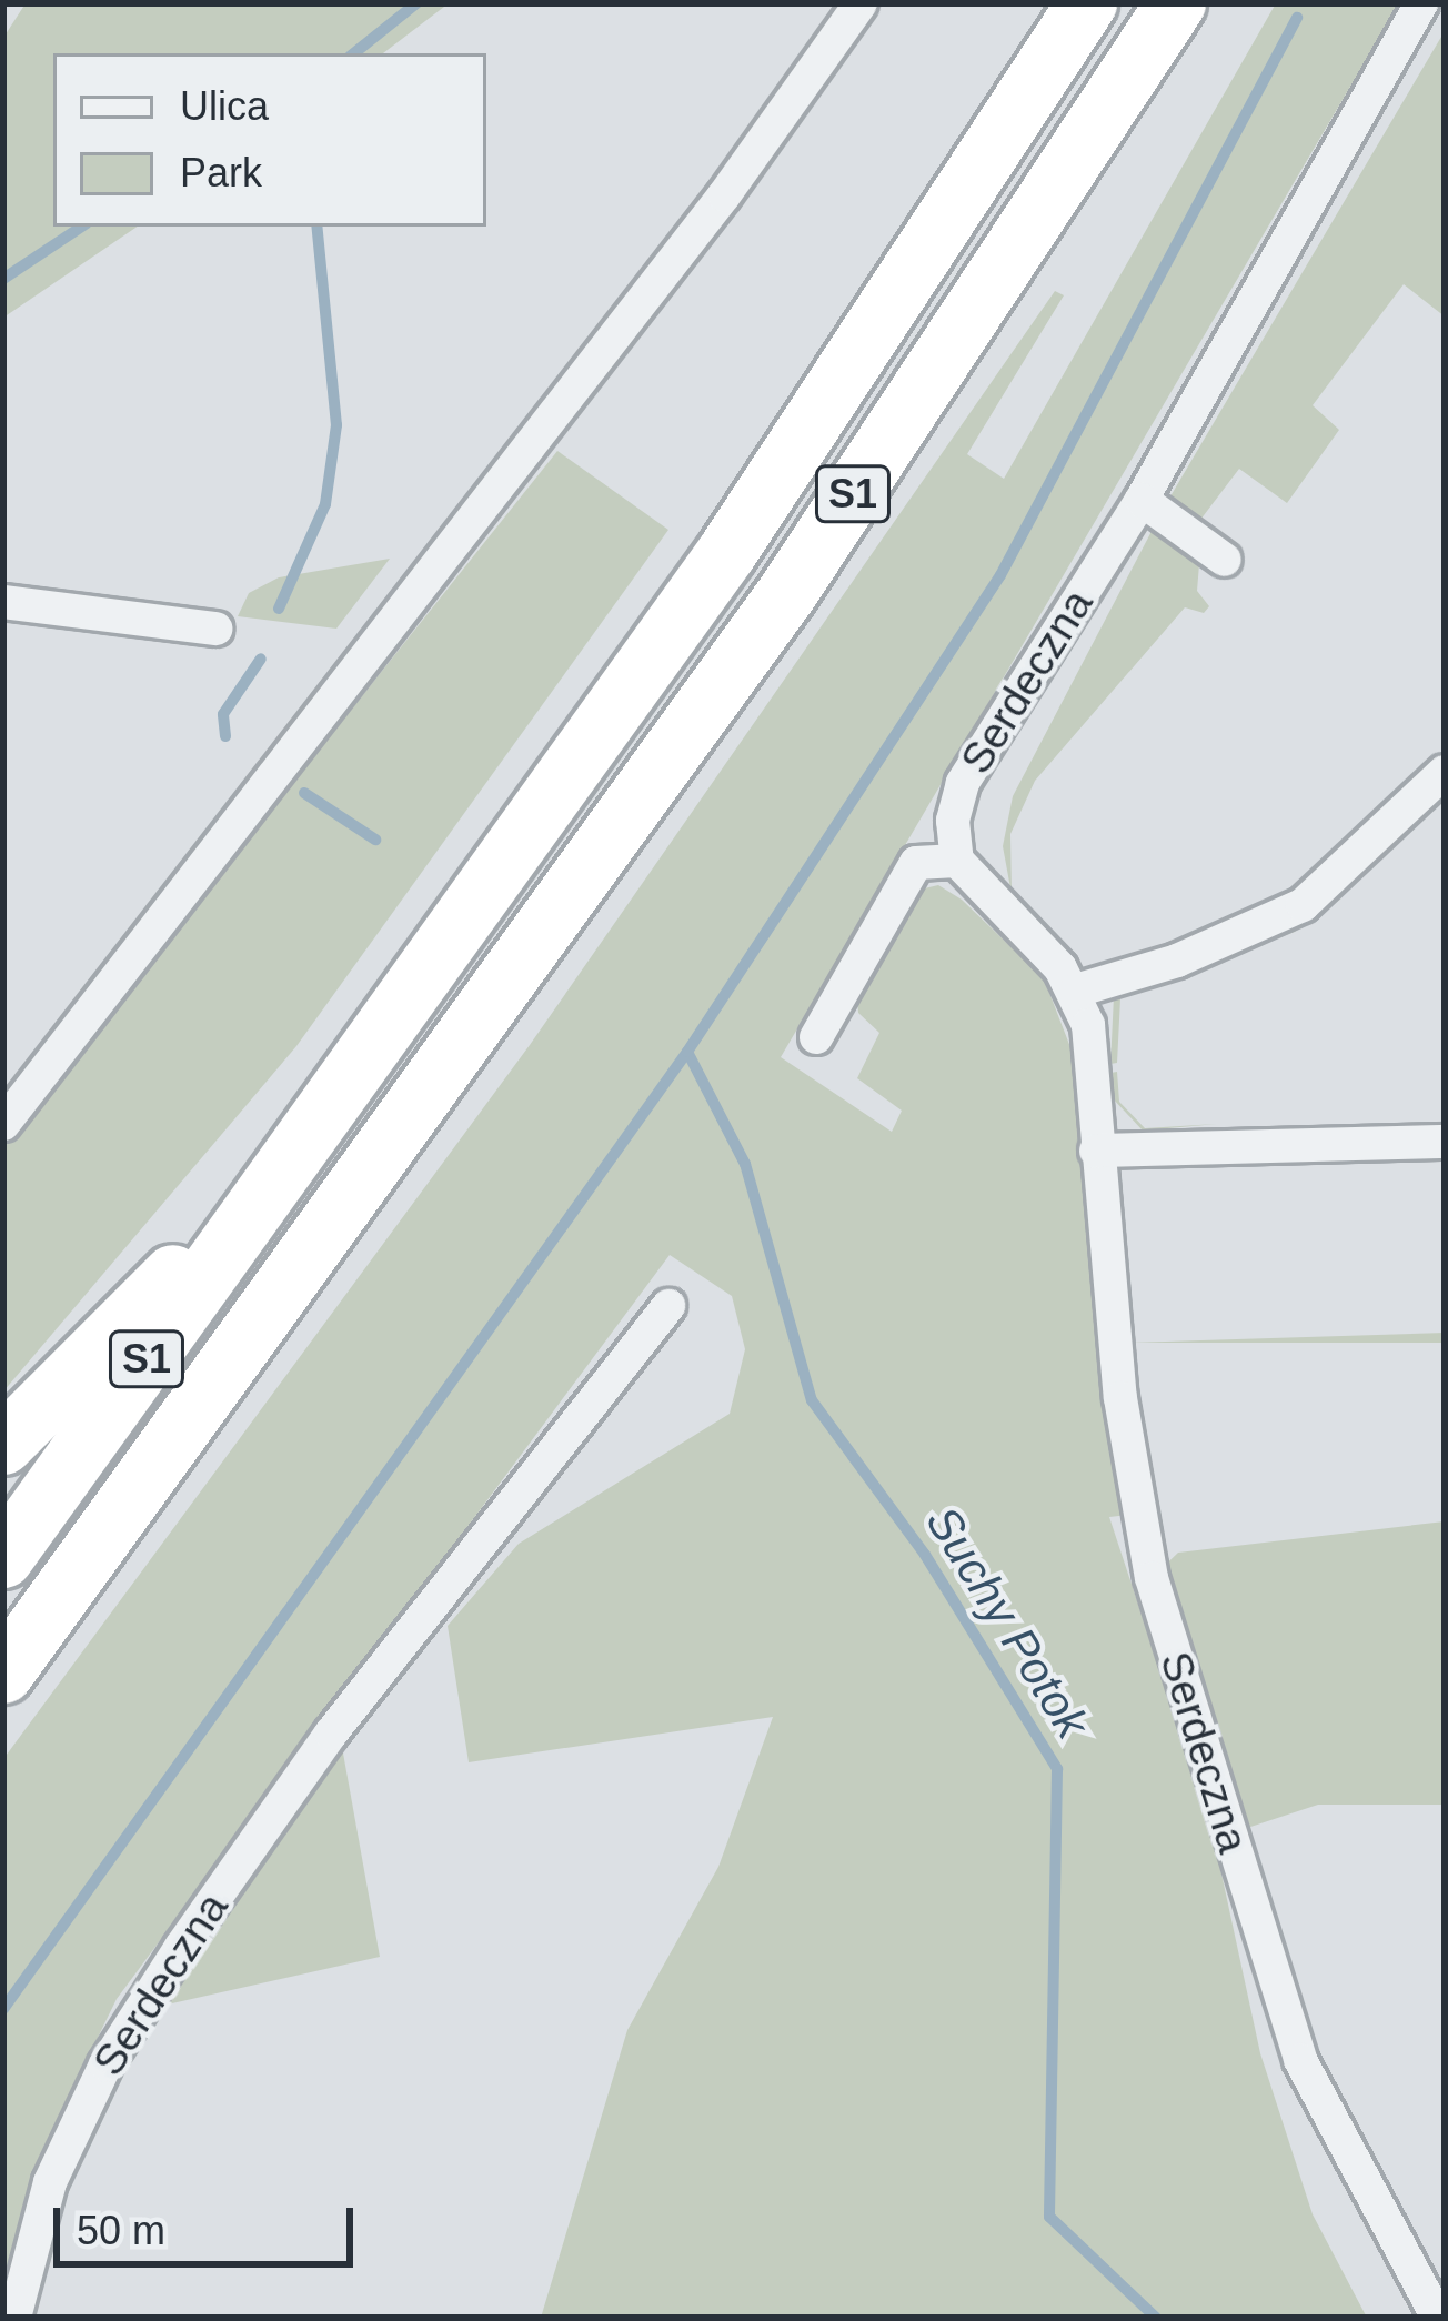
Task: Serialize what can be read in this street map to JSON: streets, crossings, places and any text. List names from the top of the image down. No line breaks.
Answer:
{"streets":{"highway":["S1"],"street":["Serdeczna"]},"water":["Suchy Potok"],"legend":["Ulica","Park"],"scale_bar":"50 m"}
